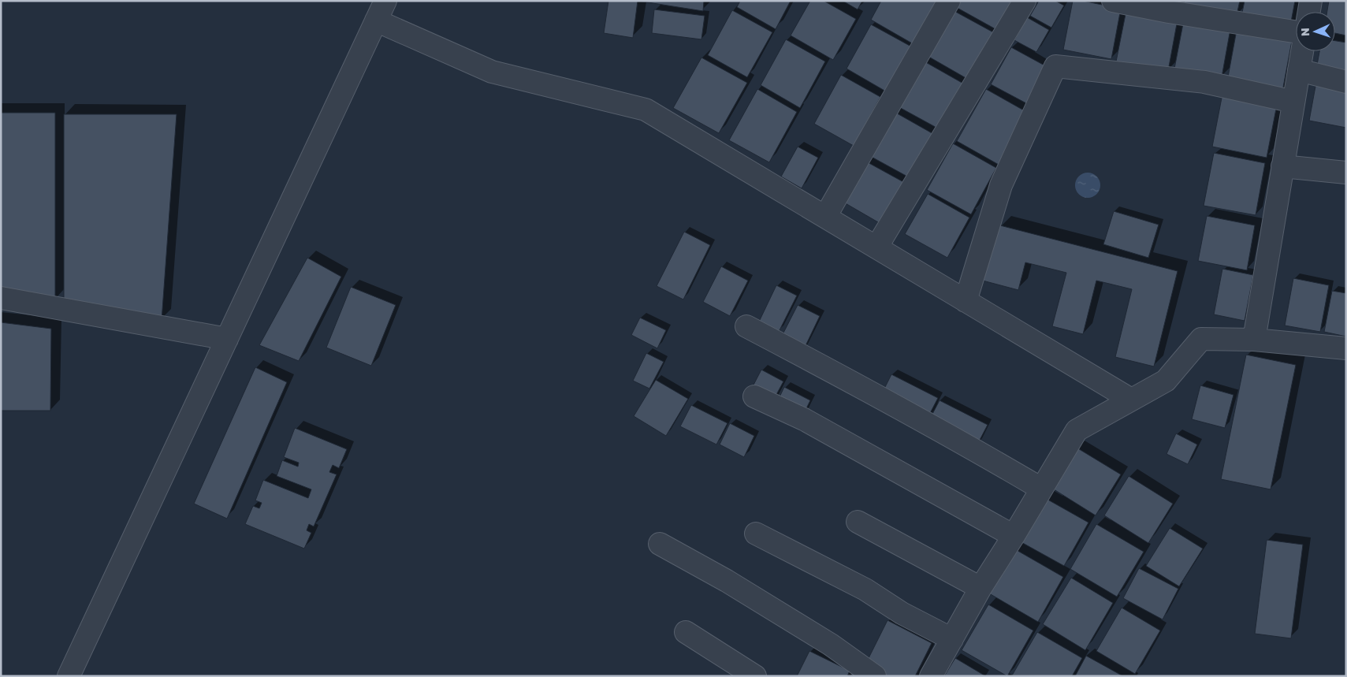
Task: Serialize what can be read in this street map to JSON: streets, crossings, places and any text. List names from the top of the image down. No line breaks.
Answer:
{"north":"left"}
